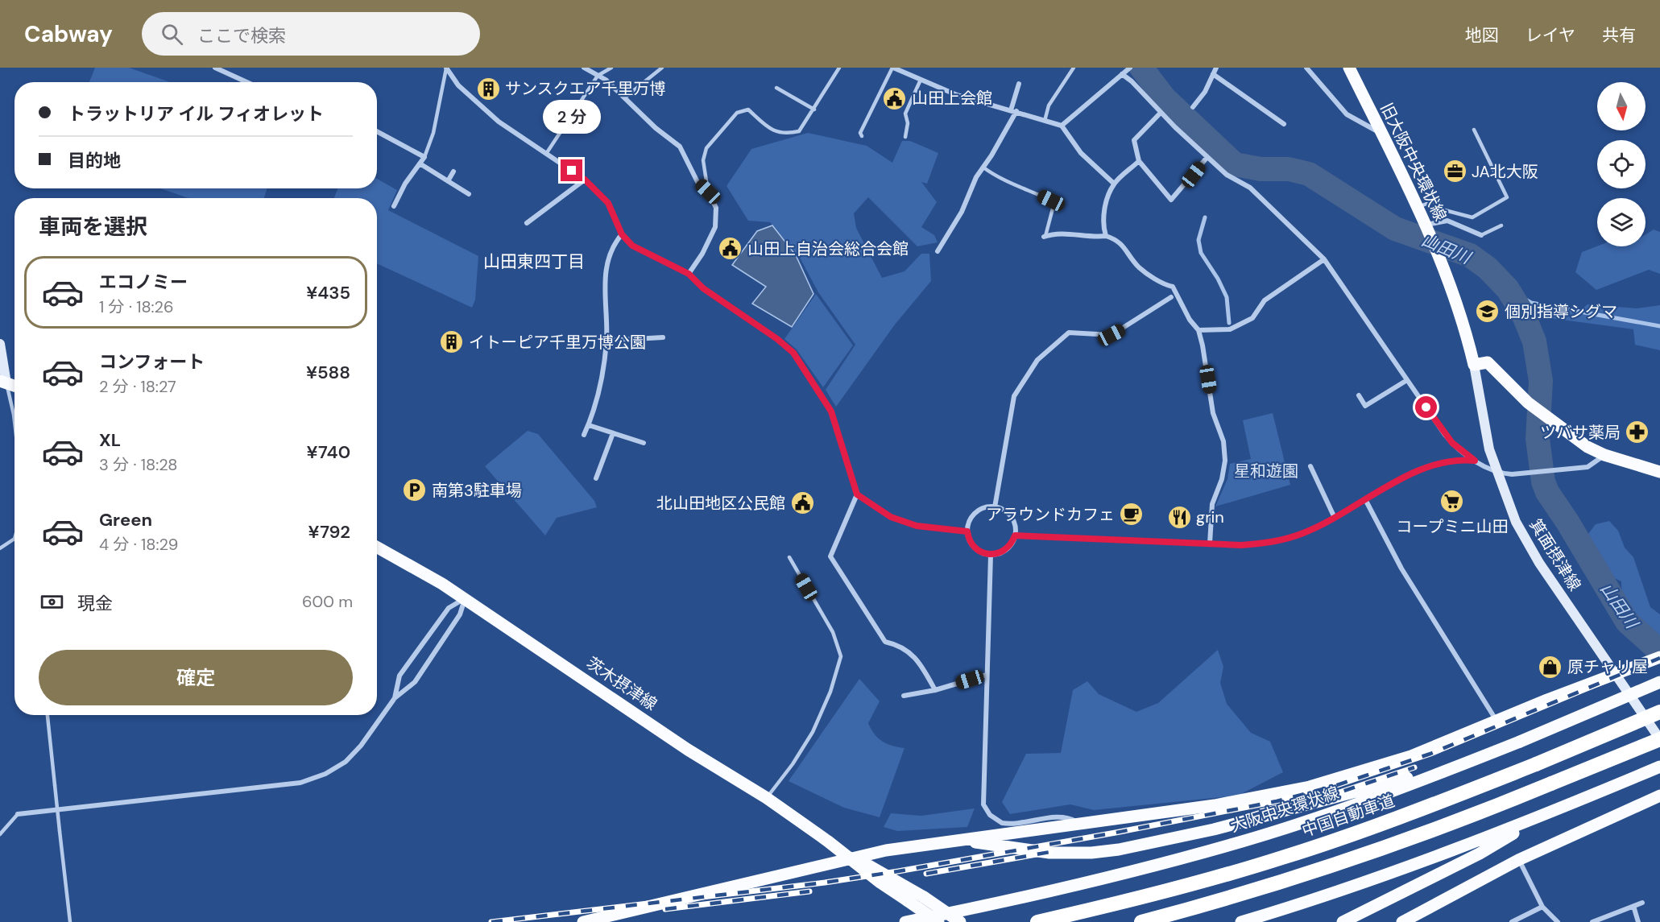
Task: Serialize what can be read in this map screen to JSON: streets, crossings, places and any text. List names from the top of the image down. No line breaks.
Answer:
{"streets":{"highway":["中国自動車道"],"main road":["旧大阪中央環状線","箕面摂津線","茨木摂津線","大阪中央環状線"]},"crossings":[["旧大阪中央環状線","箕面摂津線"]],"districts":["山田東四丁目"],"water":["山田川"],"parks":["星和遊園"],"places":{"building":["サンスクエア千里万博","イトーピア千里万博公園"],"public building":["山田上会館","山田上自治会総合会館","北山田地区公民館"],"office":["JA北大阪"],"school or university":["個別指導シグマ"],"pharmacy":["ツバサ薬局"],"parking":["南第3駐車場"],"supermarket":["コープミニ山田"],"cafe":["アラウンドカフェ"],"restaurant":["grin"],"shop":["原チャリ屋"]},"north":"bottom","page":{"header":"Cabway","search":"ここで検索","nav":["地図","レイヤ","共有"],"banner":["トラットリア イル フィオレット","目的地"],"bubble":"2 分","heading":"車両を選択","list":[{"name":"エコノミー","note":"1 分 · 18:26","value":"¥435"},{"name":"コンフォート","note":"2 分 · 18:27","value":"¥588"},{"name":"XL","note":"3 分 · 18:28","value":"¥740"},{"name":"Green","note":"4 分 · 18:29","value":"¥792"}],"pay":["現金","600 m"],"buttons":"確定"}}
